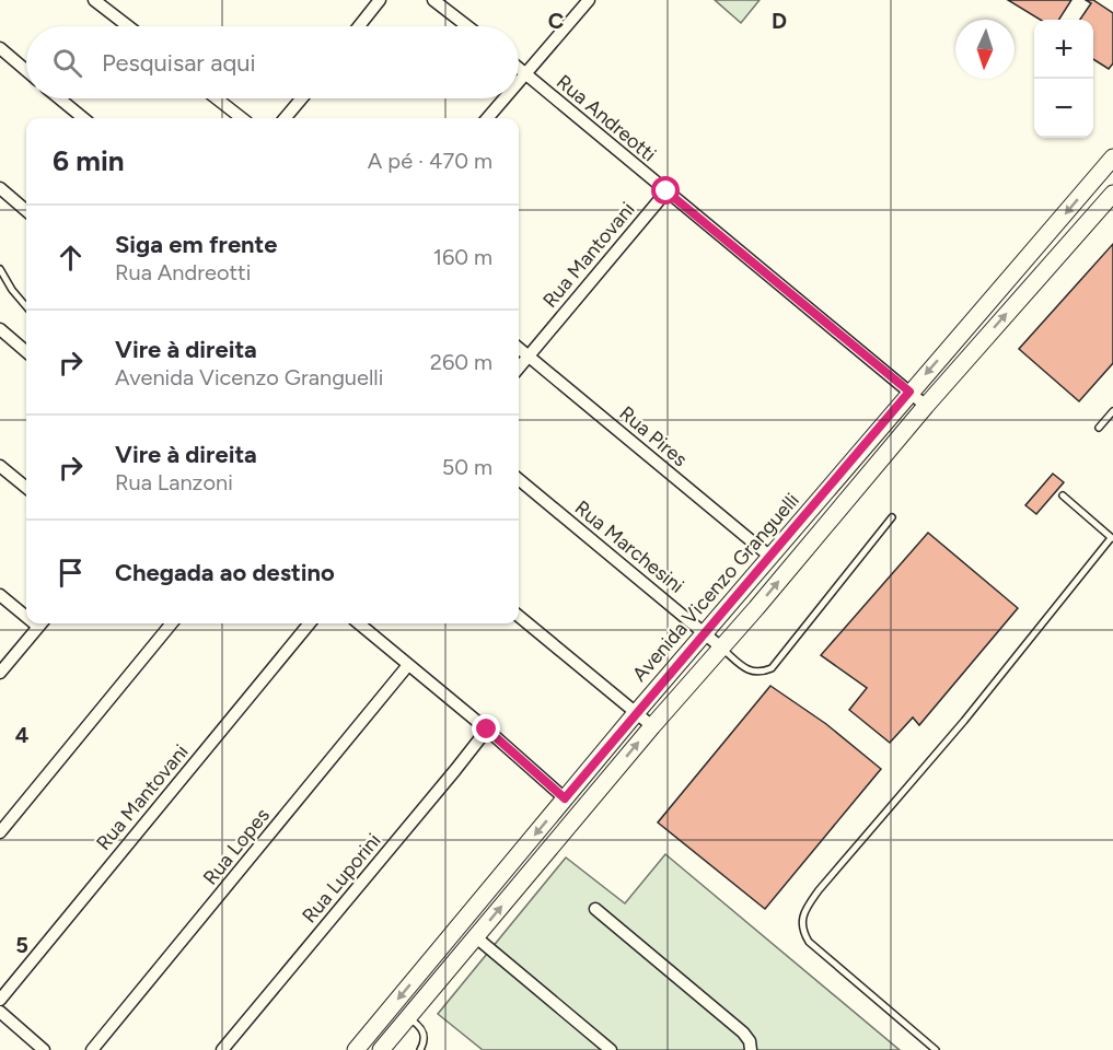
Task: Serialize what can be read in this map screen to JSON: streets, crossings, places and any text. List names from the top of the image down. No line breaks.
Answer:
{"streets":{"street":["Rua Andreotti","Rua Mantovani","Rua Pires","Rua Marchesini","Avenida Vicenzo Granguelli","Rua Lopes","Rua Luporini"]},"crossings":[["Rua Andreotti","Rua Mantovani"],["Rua Andreotti","Avenida Vicenzo Granguelli"],["Rua Mantovani","Rua Pires"],["Rua Pires","Avenida Vicenzo Granguelli"],["Rua Marchesini","Avenida Vicenzo Granguelli"]],"north":"bottom","page":{"map_buttons":["+","−"],"search":"Pesquisar aqui","heading":["6 min","A pé · 470 m"],"list":[["Siga em frente","Rua Andreotti","160 m"],["Vire à direita","Avenida Vicenzo Granguelli","260 m"],["Vire à direita","Rua Lanzoni","50 m"],"Chegada ao destino"]},"grid":{"columns":["C","D"],"rows":["4","5"]}}
